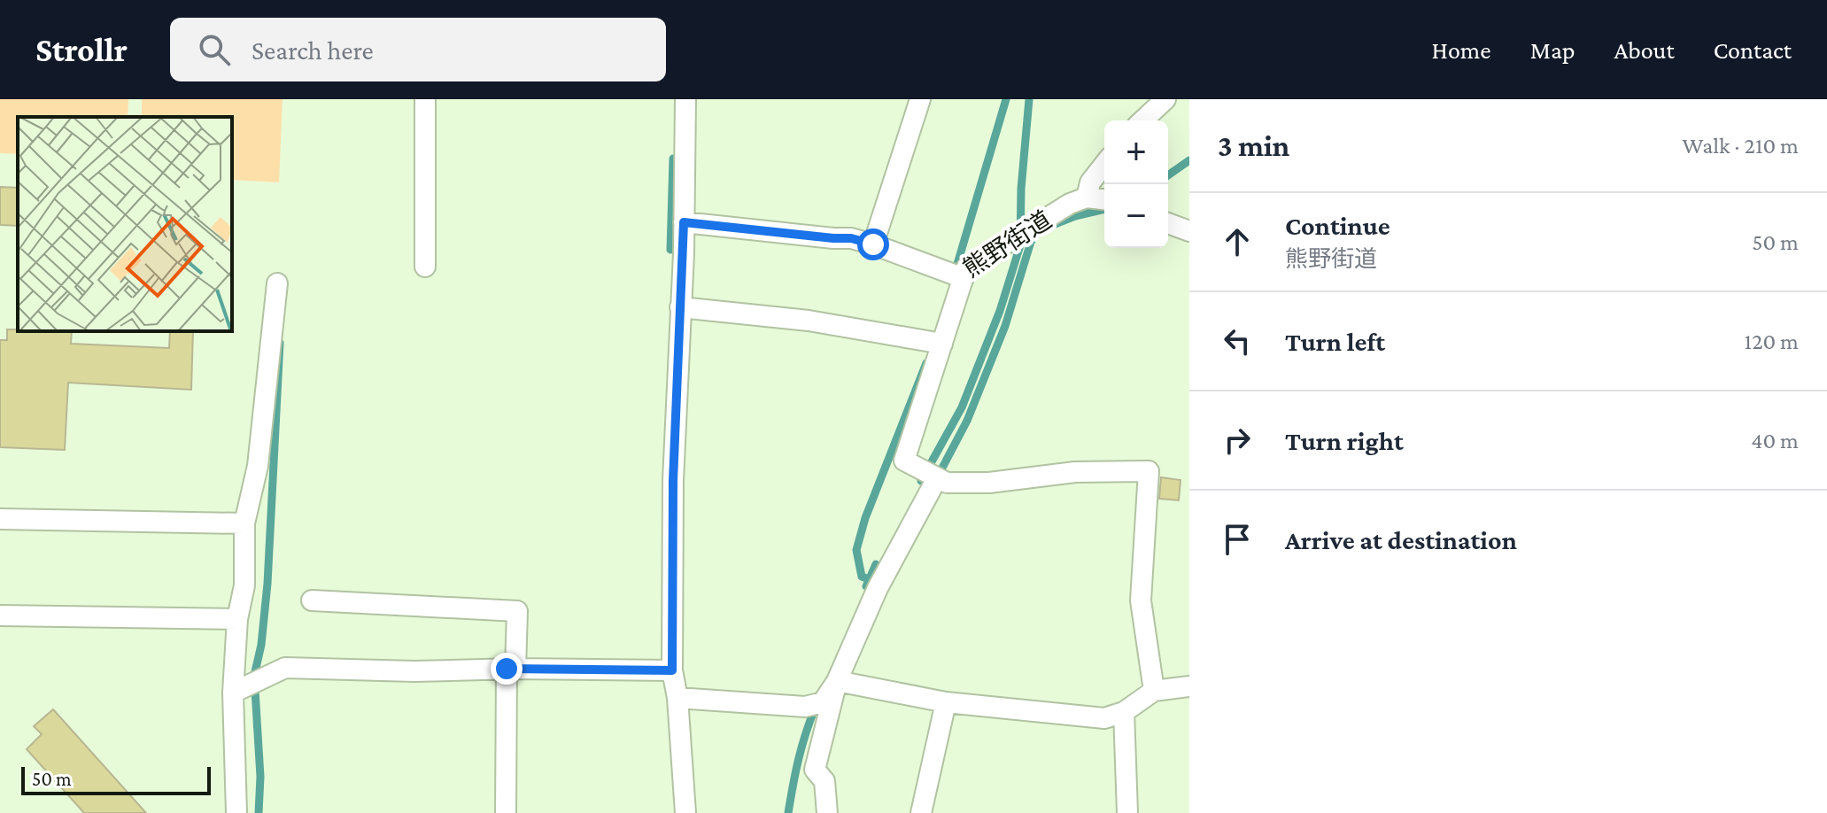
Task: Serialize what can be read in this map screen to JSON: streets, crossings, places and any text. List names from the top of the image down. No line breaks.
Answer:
{"streets":{"street":["熊野街道"]},"scale_bar":"50 m","page":{"header":"Strollr","search":"Search here","nav":["Home","Map","About","Contact"],"heading":["3 min","Walk · 210 m"],"map_buttons":["+","−"],"list":[["Continue","熊野街道","50 m"],["Turn left","120 m"],["Turn right","40 m"],"Arrive at destination"],"scale":"50 m"}}
